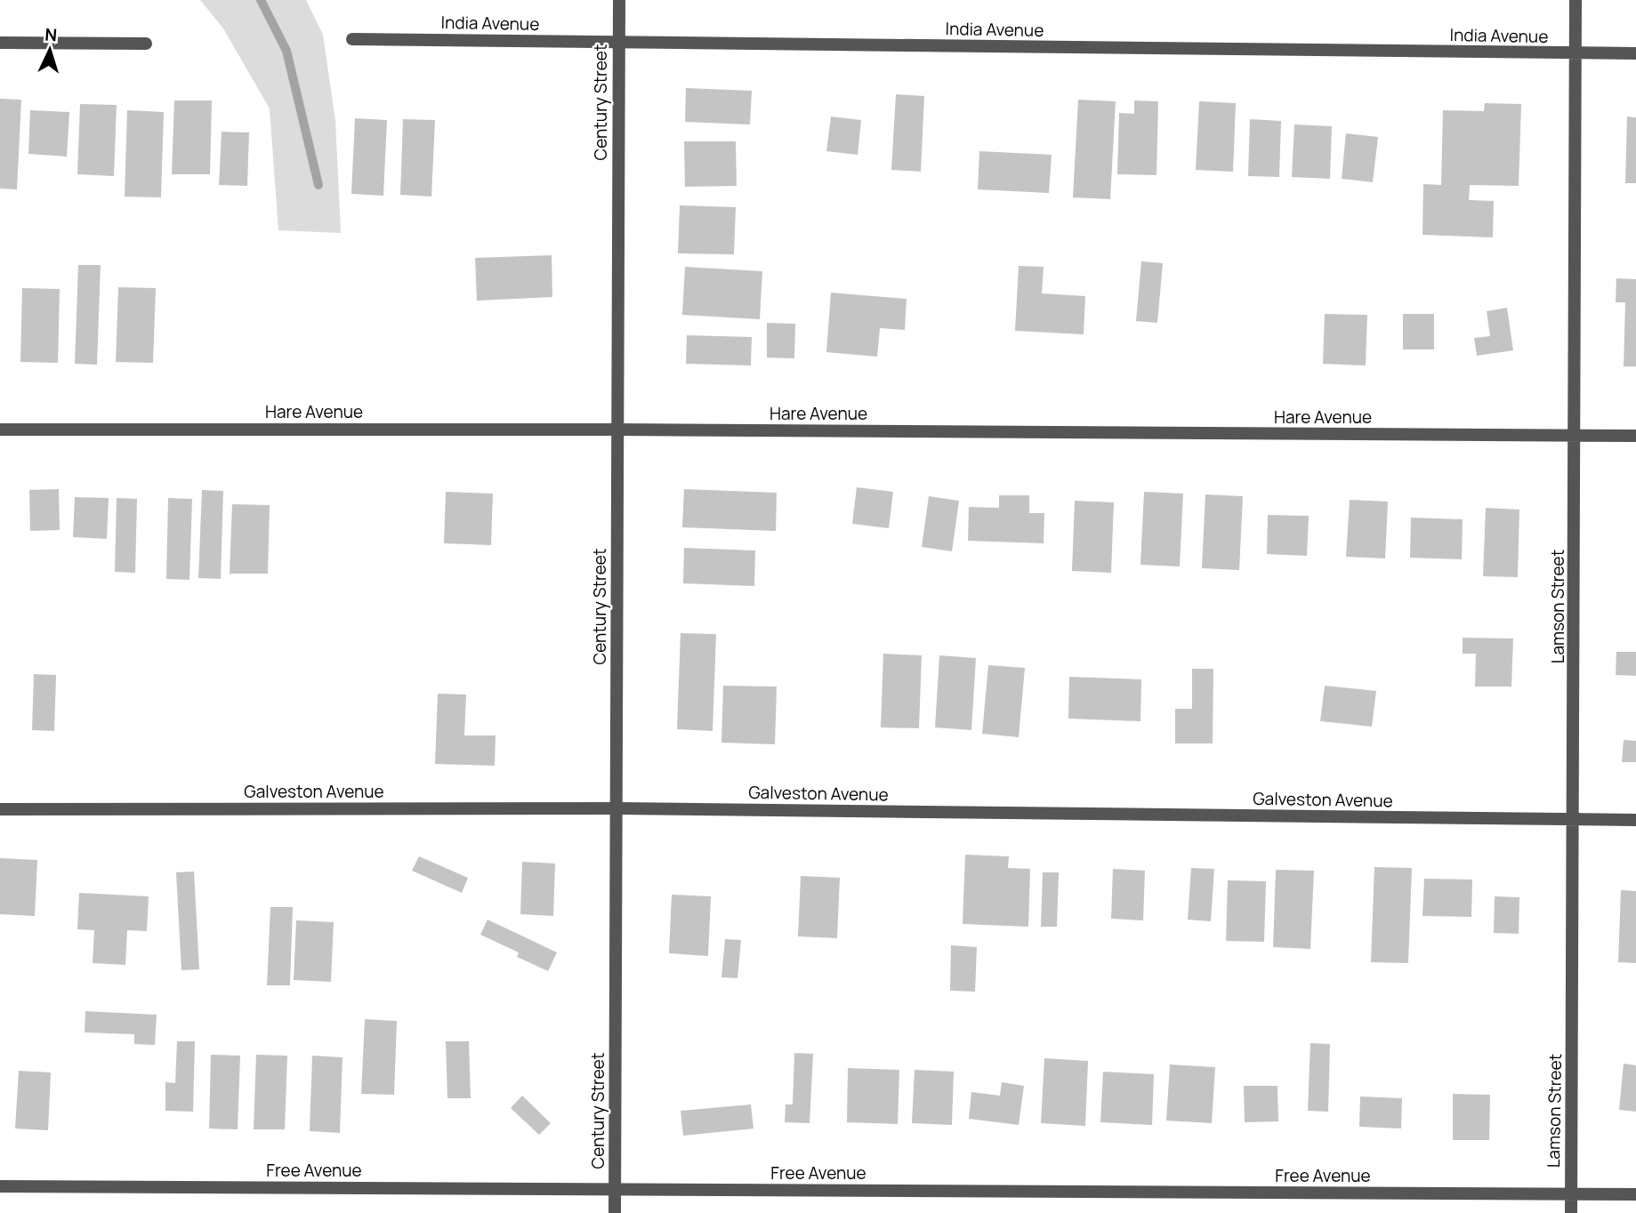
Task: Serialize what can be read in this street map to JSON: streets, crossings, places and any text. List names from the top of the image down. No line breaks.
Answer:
{"streets":{"street":["India Avenue","Century Street","Hare Avenue","Lamson Street","Galveston Avenue","Free Avenue"]},"crossings":[["India Avenue","Century Street"],["India Avenue","Lamson Street"],["Century Street","Hare Avenue"],["Century Street","Galveston Avenue"],["Century Street","Free Avenue"],["Hare Avenue","Lamson Street"],["Lamson Street","Galveston Avenue"],["Lamson Street","Free Avenue"]],"north":"top"}
